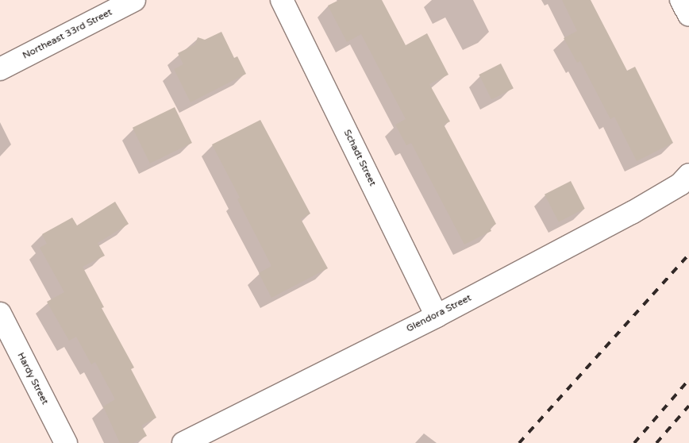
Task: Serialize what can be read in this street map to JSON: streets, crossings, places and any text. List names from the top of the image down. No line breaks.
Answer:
{"streets":{"street":["Northeast 33rd Street","Schadt Street","Glendora Street","Hardy Street"]},"crossings":[["Schadt Street","Glendora Street"]]}
